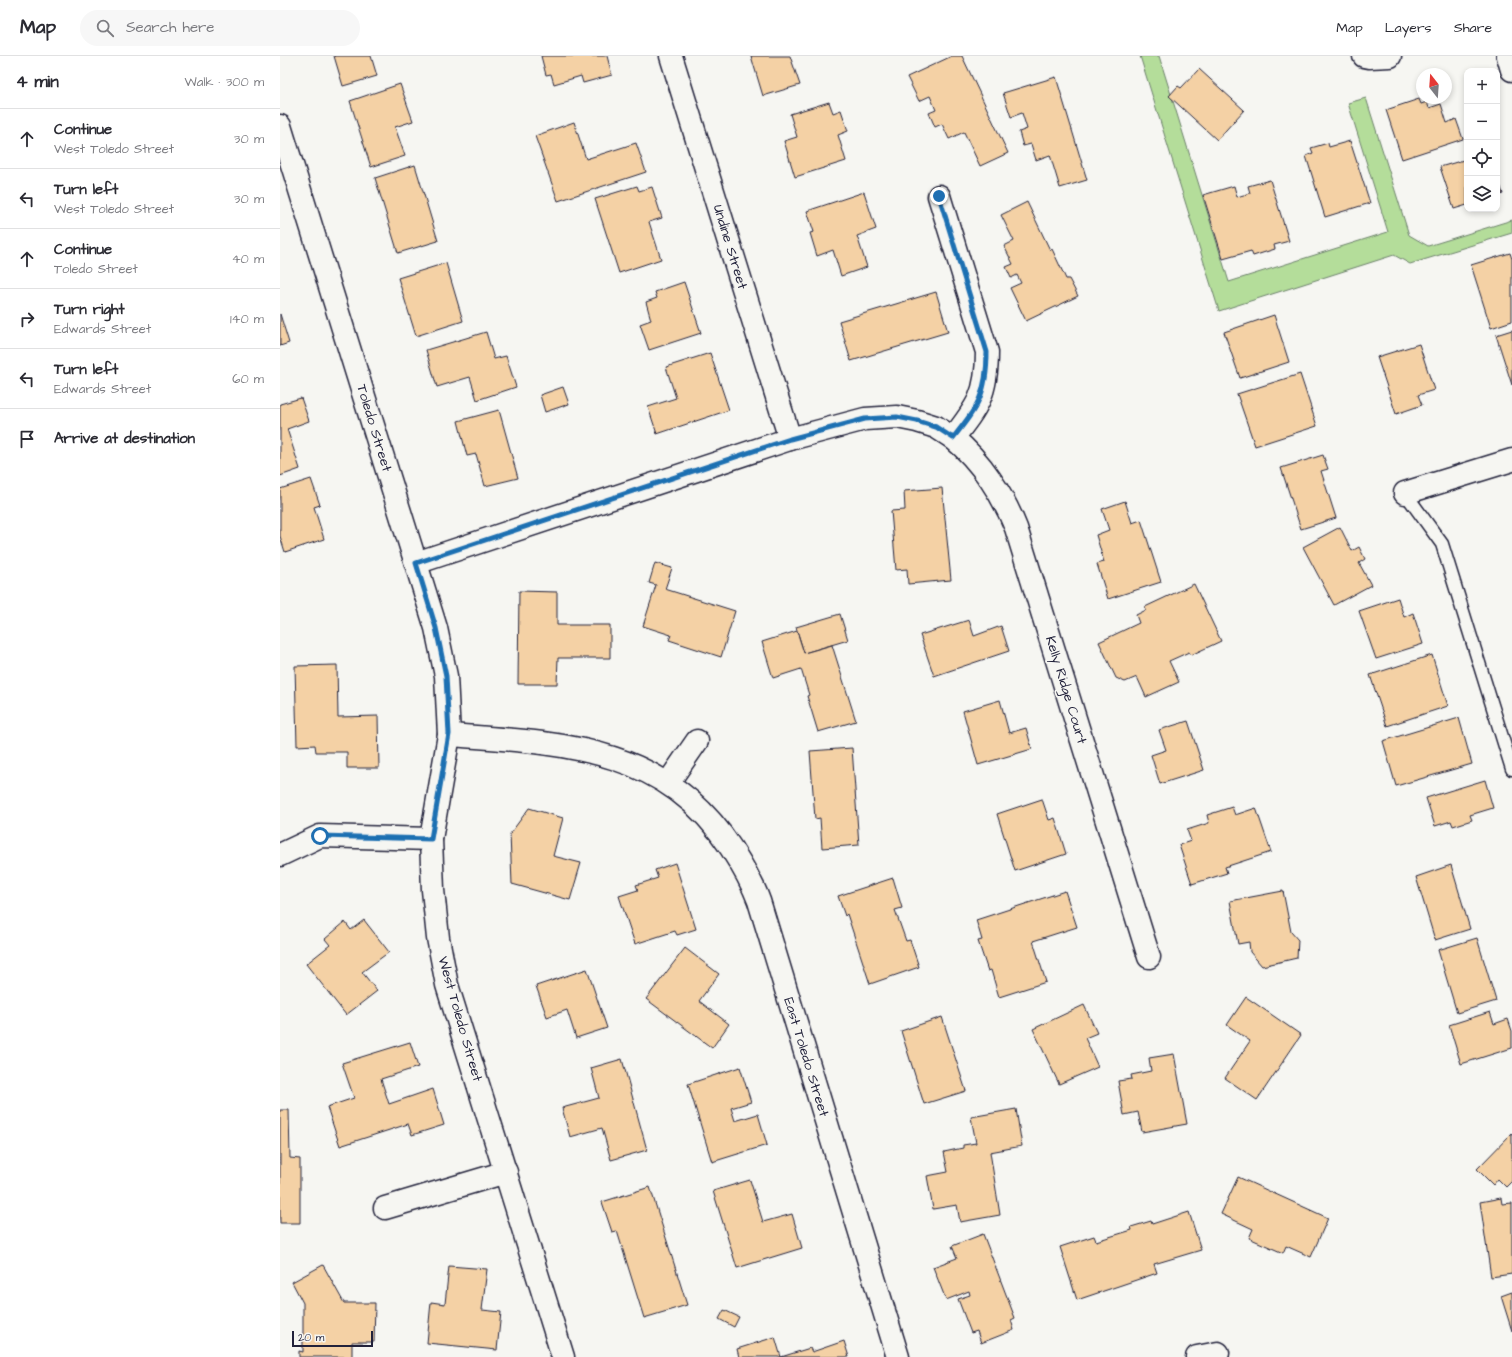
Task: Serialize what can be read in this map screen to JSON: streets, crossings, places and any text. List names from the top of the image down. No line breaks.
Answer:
{"streets":{"street":["Undine Street","Toledo Street","Kelly Ridge Court","West Toledo Street","East Toledo Street"]},"crossings":[["Undine Street","Kelly Ridge Court"],["Toledo Street","Kelly Ridge Court"],["Toledo Street","West Toledo Street"],["Toledo Street","East Toledo Street"],["West Toledo Street","East Toledo Street"]],"scale_bar":"20 m","north":"top","page":{"header":"Map","search":"Search here","nav":["Map","Layers","Share"],"heading":["4 min","Walk · 300 m"],"map_buttons":["+","−"],"list":[["Continue","West Toledo Street","30 m"],["Turn left","West Toledo Street","30 m"],["Continue","Toledo Street","40 m"],["Turn right","Edwards Street","140 m"],["Turn left","Edwards Street","60 m"],"Arrive at destination"],"scale":"20 m"}}
